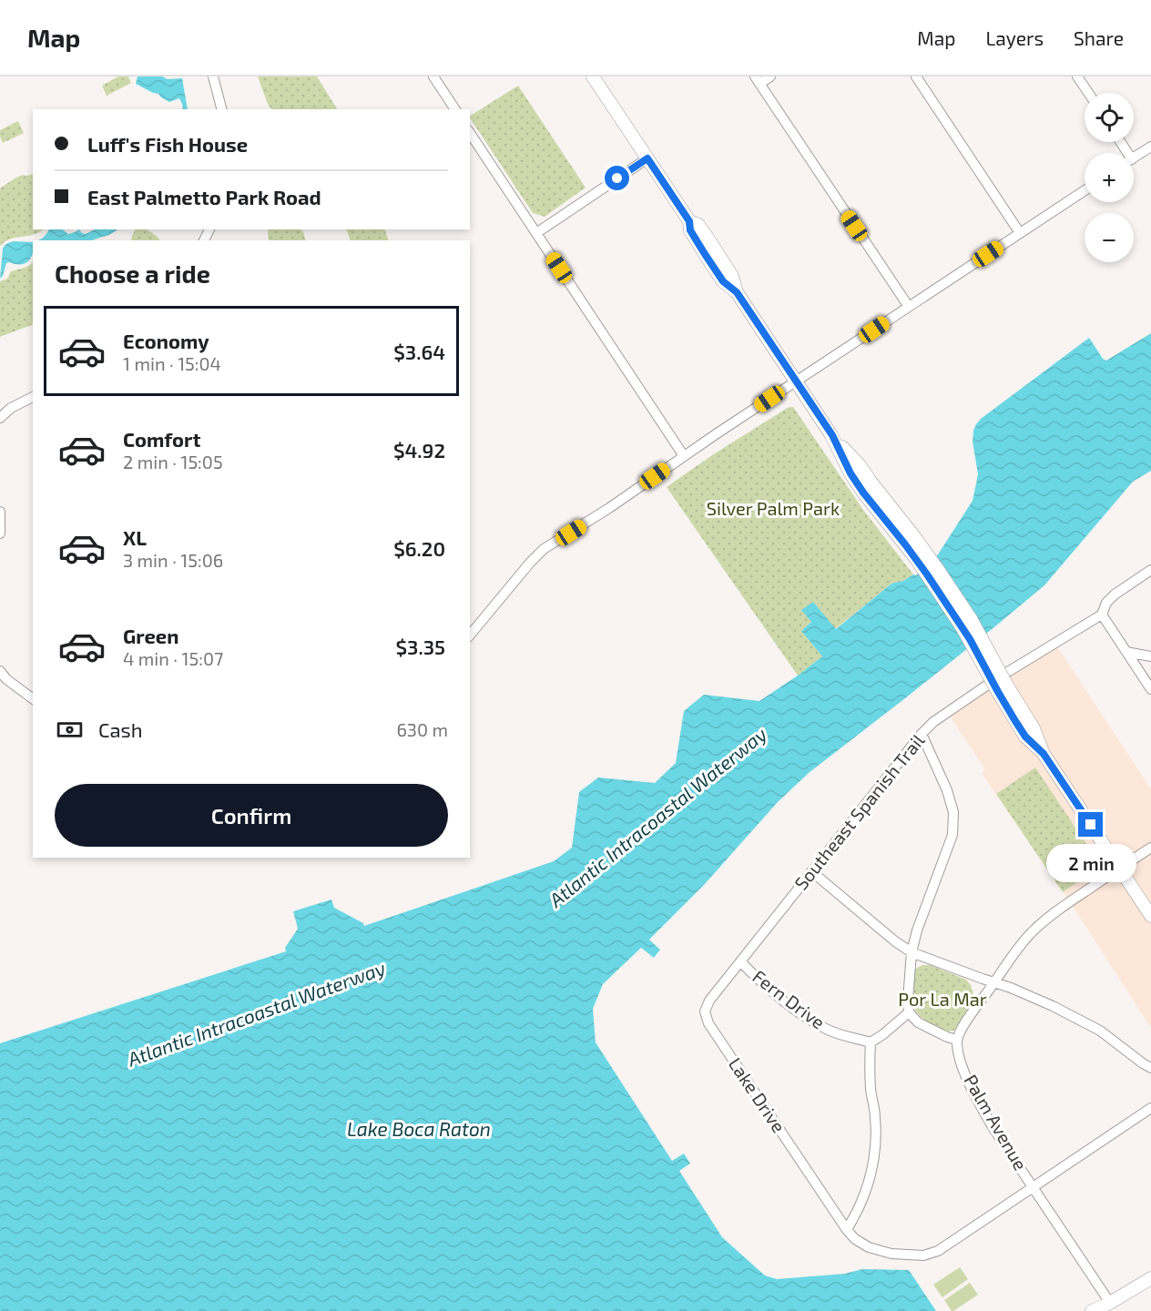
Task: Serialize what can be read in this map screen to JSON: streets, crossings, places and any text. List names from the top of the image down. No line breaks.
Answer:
{"streets":{"street":["Southeast Spanish Trail","Fern Drive","Lake Drive","Palm Avenue"]},"crossings":[["Southeast Spanish Trail","Fern Drive"],["Southeast Spanish Trail","Lake Drive"],["Fern Drive","Lake Drive"],["Lake Drive","Palm Avenue"]],"water":["Atlantic Intracoastal Waterway","Lake Boca Raton"],"parks":["Silver Palm Park","Por La Mar"],"page":{"header":"Map","nav":["Map","Layers","Share"],"map_buttons":["+","−"],"banner":["Luff's Fish House","East Palmetto Park Road"],"heading":"Choose a ride","list":[{"name":"Economy","note":"1 min · 15:04","value":"$3.64"},{"name":"Comfort","note":"2 min · 15:05","value":"$4.92"},{"name":"XL","note":"3 min · 15:06","value":"$6.20"},{"name":"Green","note":"4 min · 15:07","value":"$3.35"}],"pay":["Cash","630 m"],"buttons":"Confirm","bubble":"2 min"}}
